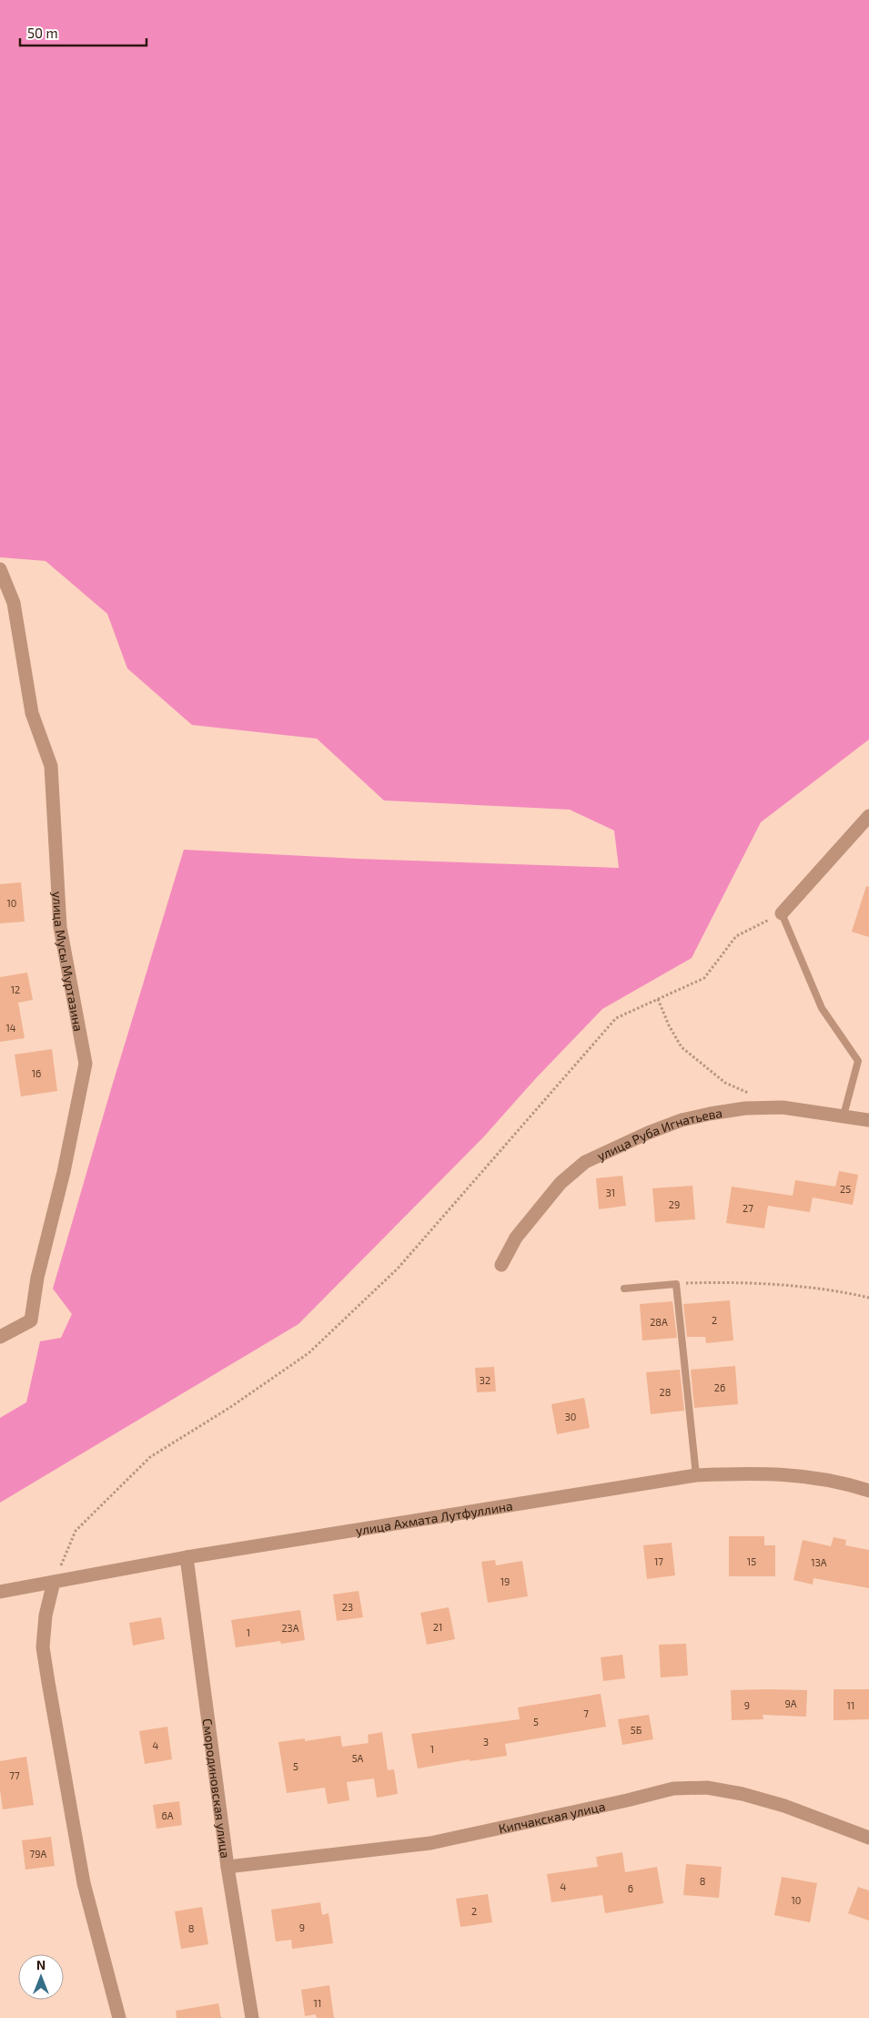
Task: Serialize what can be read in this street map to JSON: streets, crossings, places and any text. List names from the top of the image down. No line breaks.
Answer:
{"streets":{"street":["улица Мусы Муртазина","улица Руба Игнатьева","улица Ахмата Лутфуллина","Смородиновская улица","Кипчакская улица"]},"crossings":[["улица Ахмата Лутфуллина","Смородиновская улица"],["Смородиновская улица","Кипчакская улица"]],"house_numbers":["10","12","14","16","25","31","29","27","2","28А","32","26","28","30","17","15","13А","19","23","21","23А","1","9А","9","11","7","5","5Б","3","4","1","5А","5","77","6А","79А","8","4","6","10","2","9","8","11"],"scale_bar":"50 m","north":"top"}
